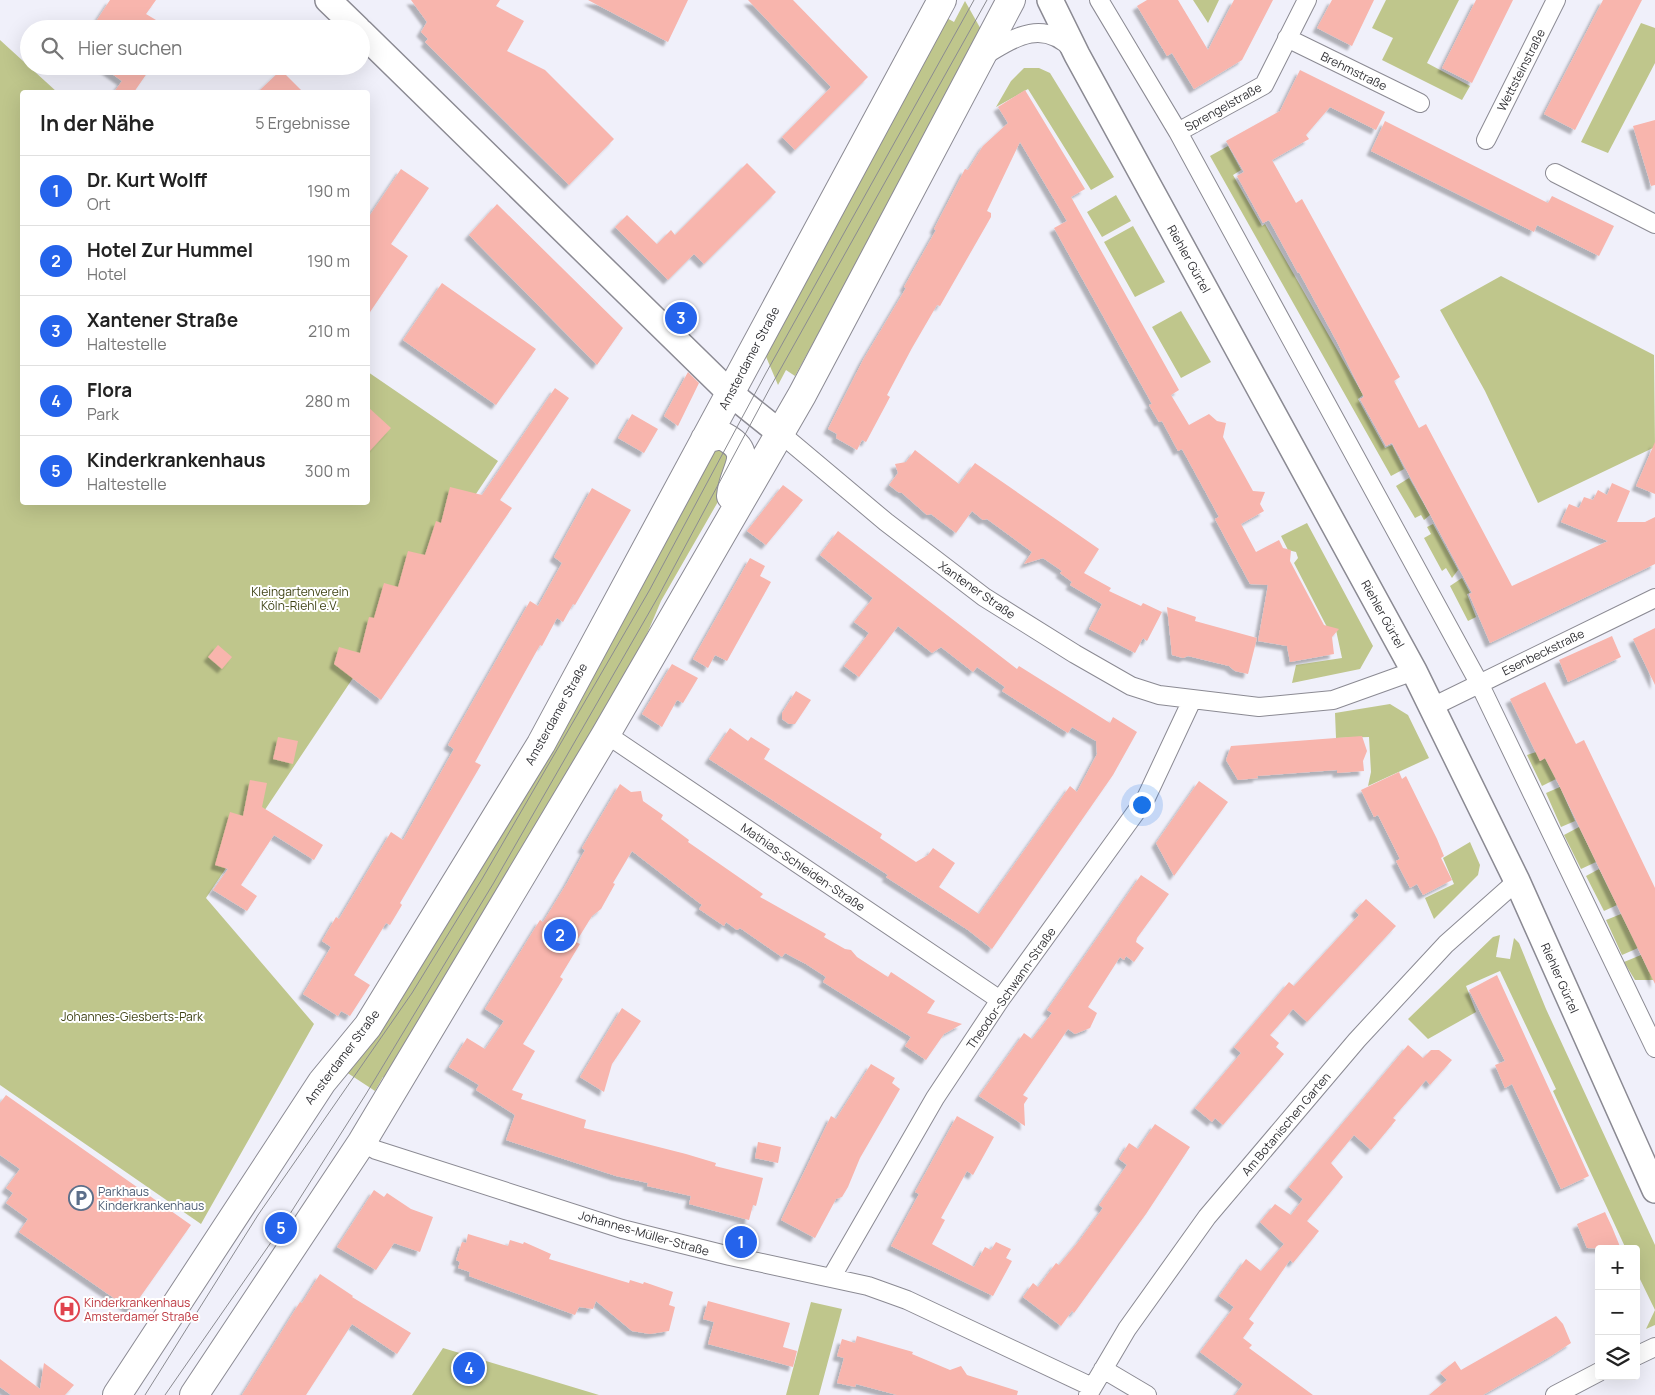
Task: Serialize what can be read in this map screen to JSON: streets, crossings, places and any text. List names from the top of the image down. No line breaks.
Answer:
{"streets":{"main road":["Amsterdamer Straße"],"street":["Wettsteinstraße","Brehmstraße","Sprengelstraße","Riehler Gürtel","Xantener Straße","Esenbeckstraße","Mathias-Schleiden-Straße","Theodor-Schwann-Straße","Am Botanischen Garten","Johannes-Müller-Straße"]},"crossings":[["Brehmstraße","Sprengelstraße"],["Riehler Gürtel","Xantener Straße"],["Riehler Gürtel","Esenbeckstraße"],["Riehler Gürtel","Am Botanischen Garten"],["Amsterdamer Straße","Xantener Straße"],["Xantener Straße","Theodor-Schwann-Straße"],["Mathias-Schleiden-Straße","Theodor-Schwann-Straße"],["Theodor-Schwann-Straße","Johannes-Müller-Straße"],["Am Botanischen Garten","Johannes-Müller-Straße"]],"parks":["Kleingartenverein Köln-Riehl e.V.","Johannes-Giesberts-Park"],"places":{"parking":["Parkhaus Kinderkrankenhaus"],"hospital":["Kinderkrankenhaus Amsterdamer Straße"]},"page":{"search":"Hier suchen","heading":["In der Nähe","5 Ergebnisse"],"list":[{"mark":"1","name":"Dr. Kurt Wolff","note":"Ort","value":"190 m"},{"mark":"2","name":"Hotel Zur Hummel","note":"Hotel","value":"190 m"},{"mark":"3","name":"Xantener Straße","note":"Haltestelle","value":"210 m"},{"mark":"4","name":"Flora","note":"Park","value":"280 m"},{"mark":"5","name":"Kinderkrankenhaus","note":"Haltestelle","value":"300 m"}],"pins":["3","2","5","1","4"],"map_buttons":["+","−"]}}
